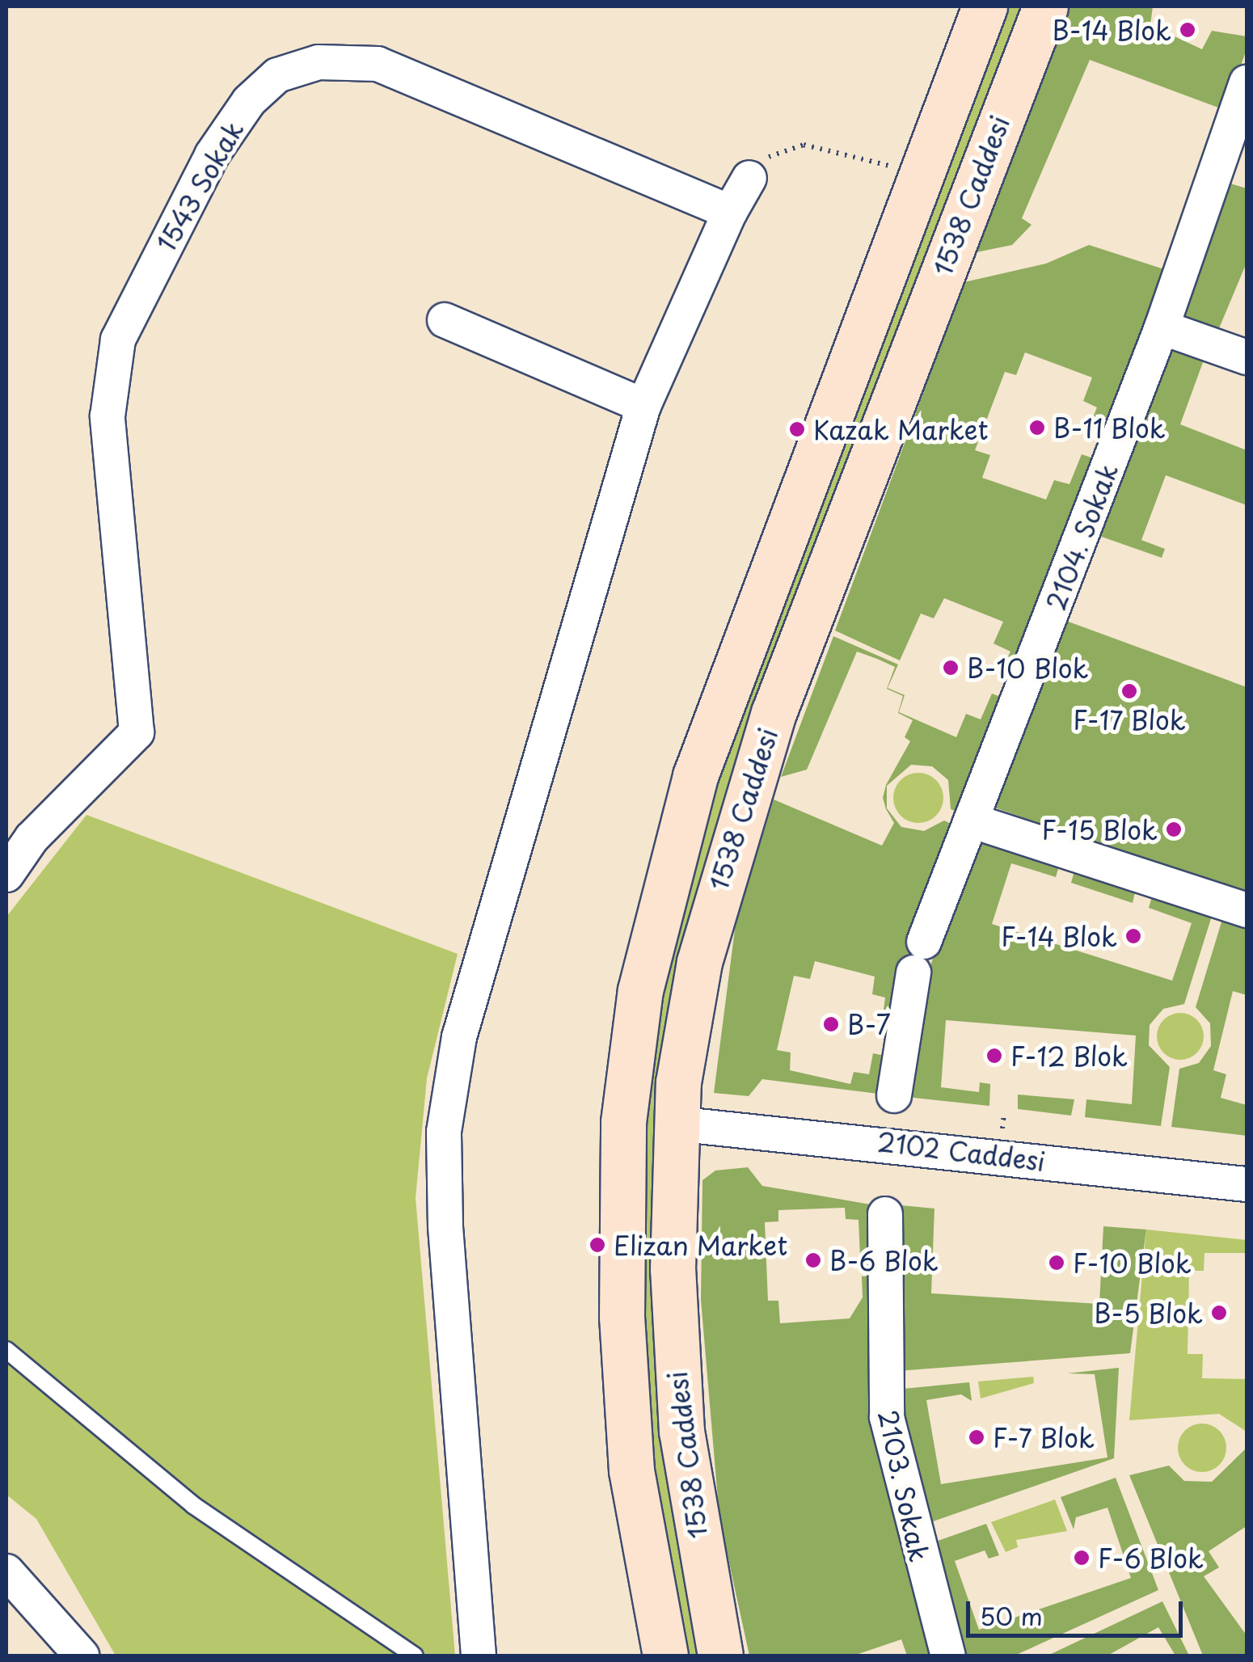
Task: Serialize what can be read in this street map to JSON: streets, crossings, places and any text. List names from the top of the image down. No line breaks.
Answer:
{"streets":{"main road":["1538 Caddesi"],"street":["1543 Sokak","2104. Sokak","2102 Caddesi","2103. Sokak"]},"crossings":[["1538 Caddesi","2102 Caddesi"]],"places":["B-14 Blok","B-11 Blok","Kazak Market","B-10 Blok","F-17 Blok","F-15 Blok","F-14 Blok","B-7","F-12 Blok","Elizan Market","B-6 Blok","F-10 Blok","B-5 Blok","F-7 Blok","F-6 Blok"],"scale_bar":"50 m"}
